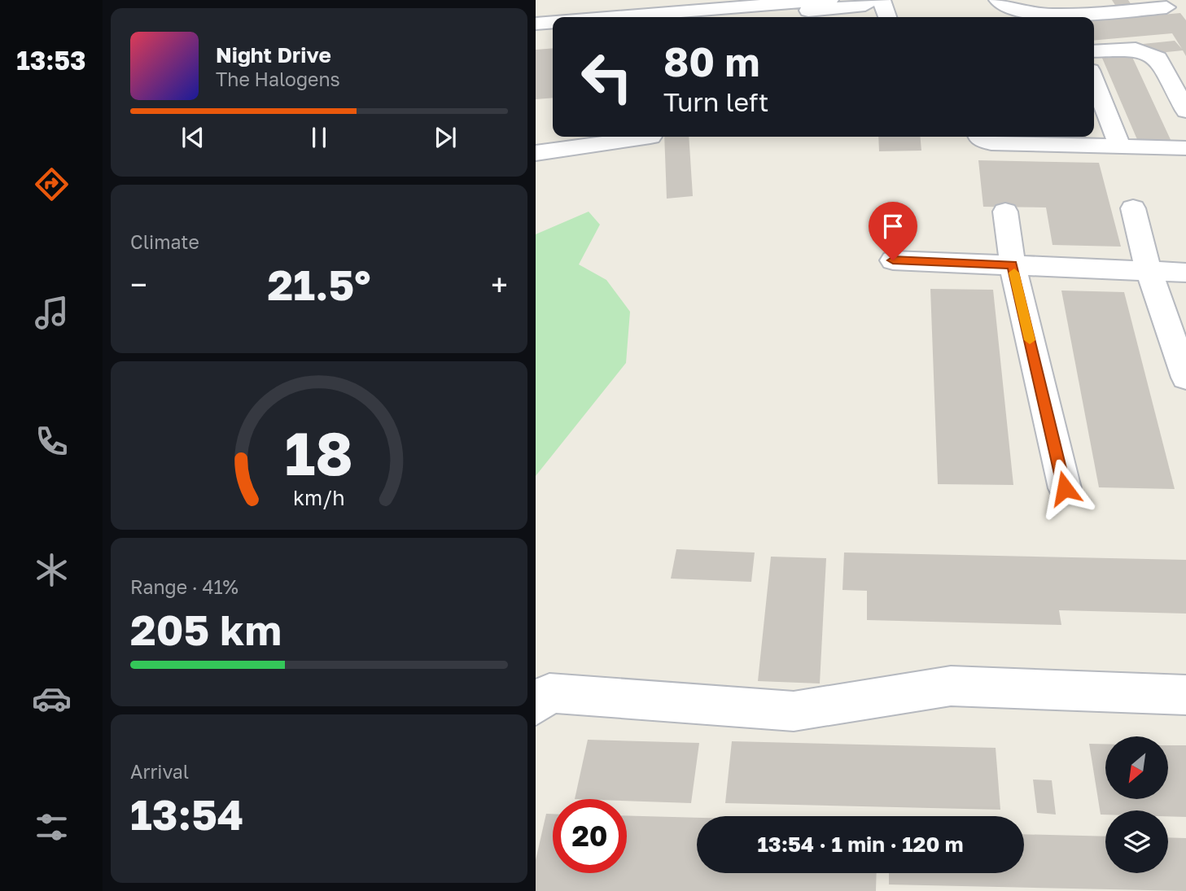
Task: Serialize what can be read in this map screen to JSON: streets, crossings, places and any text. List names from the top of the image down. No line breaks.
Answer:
{"north":"bottom left","page":{"tabs":"13:53","turn":["80 m","Turn left"],"song":["Night Drive","The Halogens"],"tile":["Climate",["Range · 41%","205 km"],["Arrival","13:54"]],"heat":["−","21.5°","+"],"limit":"20","trip":"13:54 · 1 min · 120 m","gauge":["18","km/h"]}}
